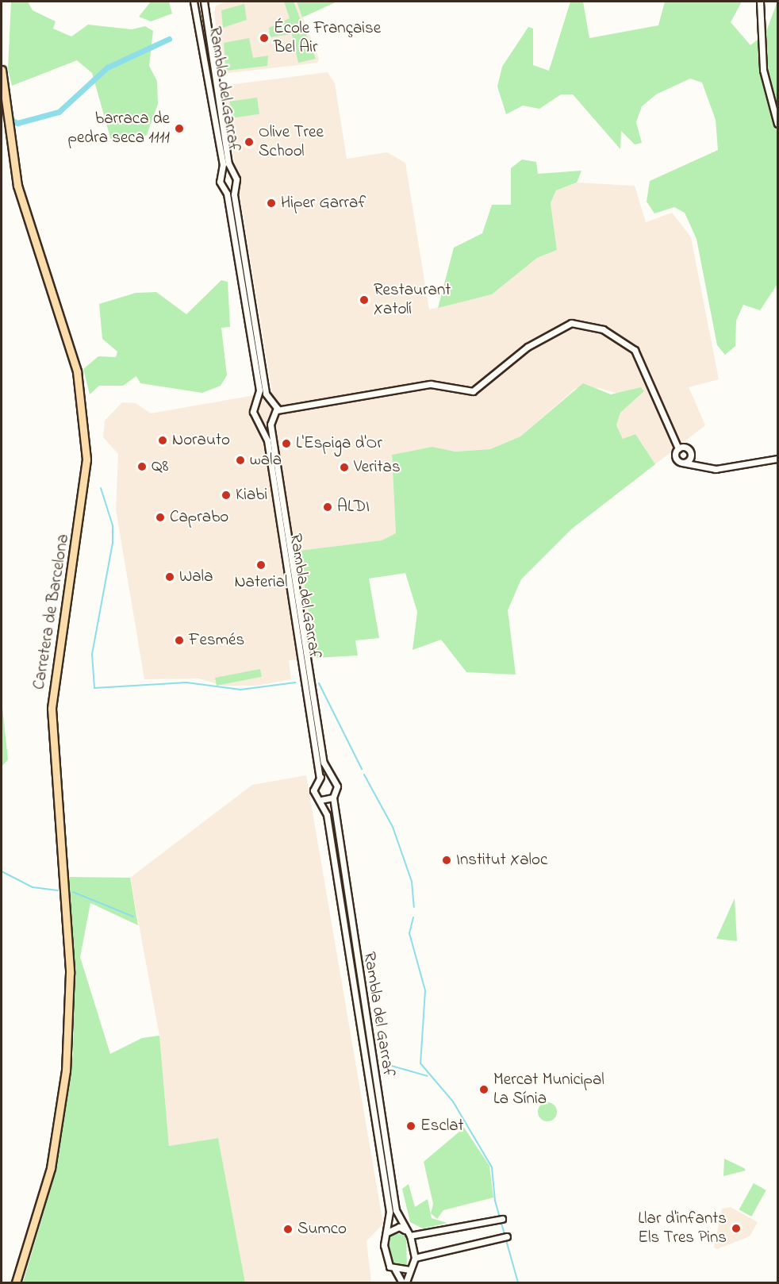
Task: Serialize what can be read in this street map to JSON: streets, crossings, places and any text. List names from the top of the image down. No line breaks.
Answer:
{"streets":{"highway":["Carretera de Barcelona"],"street":["Rambla del Garraf"]},"places":["École Française Bel Air","barraca de pedra seca 1111","Olive Tree School","Hiper Garraf","Restaurant Xatolí","Norauto","L'Espiga d'Or","wala","Q8","Veritas","Kiabi","ALDI","Caprabo","Naterial","Wala","Fesmés","Institut Xaloc","Mercat Municipal La Sínia","Esclat","Llar d'infants Els Tres Pins","Sumco"]}
